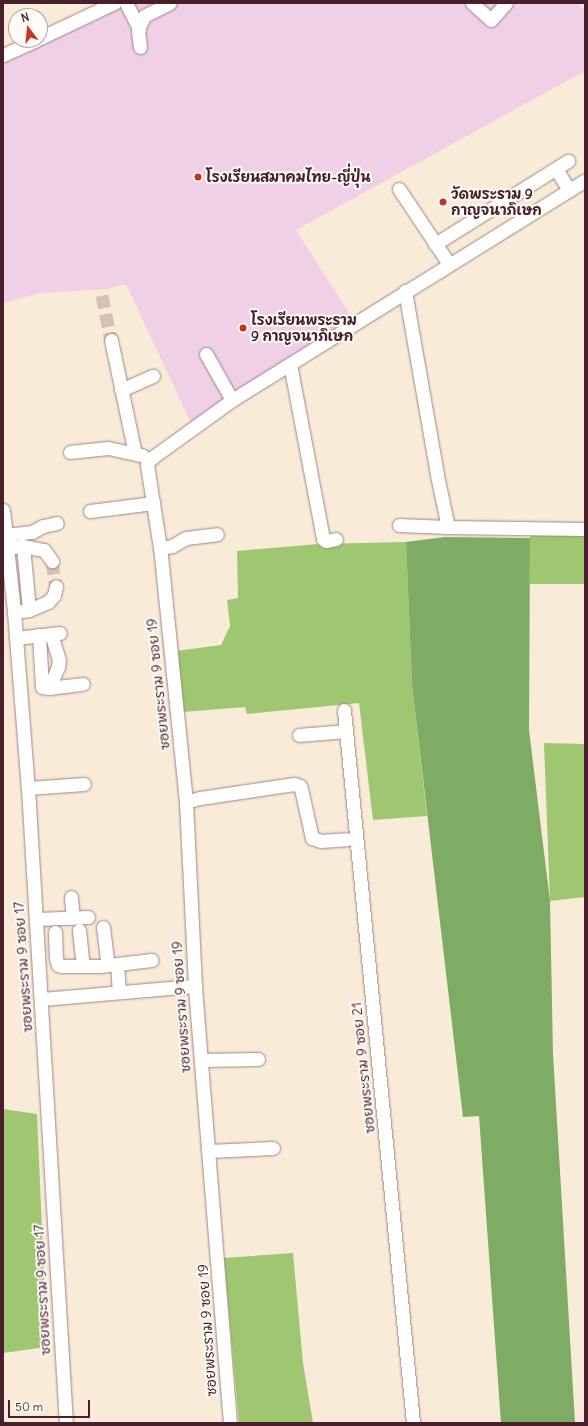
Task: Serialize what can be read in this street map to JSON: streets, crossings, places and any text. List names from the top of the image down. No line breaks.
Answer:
{"streets":{"street":["ซอยพระราม 9 ซอย 19","ซอยพระราม 9 ซอย 17","ซอยพระราม 9 ซอย 21"]},"places":["โรงเรียนสมาคมไทย-ญี่ปุ่น","วัดพระราม 9 กาญจนาภิเษก","โรงเรียนพระราม 9 กาญจนาภิเษก"],"scale_bar":"50 m","north":"top"}
